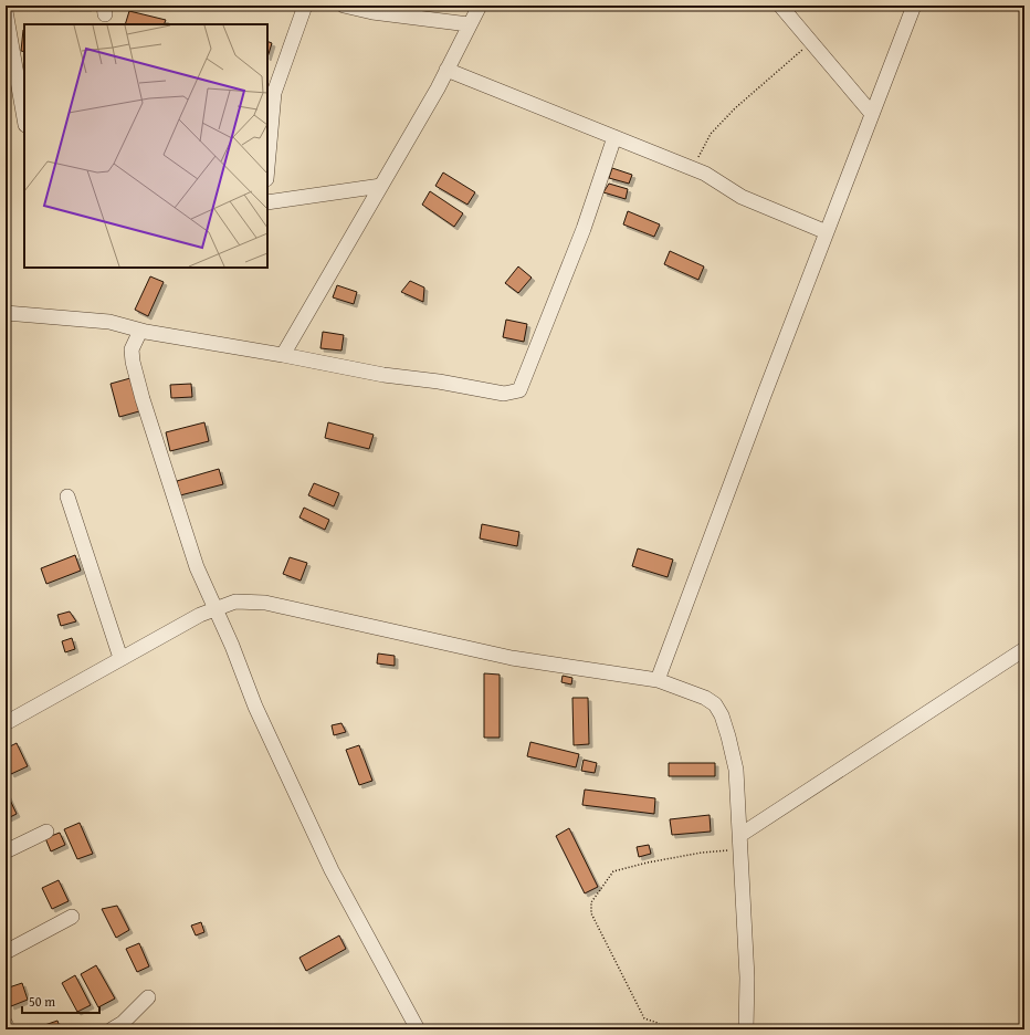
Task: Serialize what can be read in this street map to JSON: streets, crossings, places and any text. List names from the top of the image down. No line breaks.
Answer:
{"scale_bar":"50 m"}
